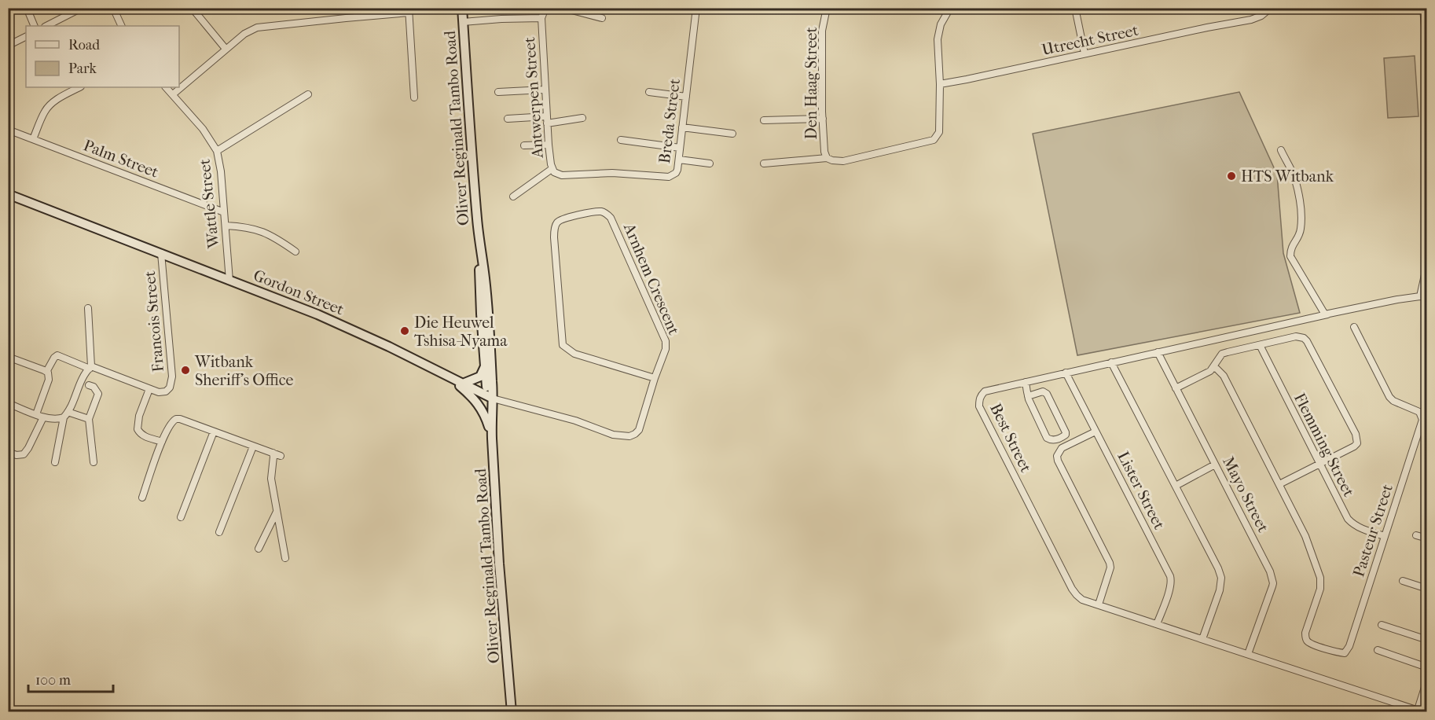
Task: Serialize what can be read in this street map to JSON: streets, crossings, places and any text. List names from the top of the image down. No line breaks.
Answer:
{"streets":{"main road":["Oliver Reginald Tambo Road","Gordon Street"],"street":["Utrecht Street","Den Haag Street","Antwerpen Street","Breda Street","Palm Street","Wattle Street","Arnhem Crescent","Francois Street","Best Street","Flemming Street","Lister Street","Mayo Street","Pasteur Street"]},"crossings":[["Antwerpen Street","Breda Street"],["Oliver Reginald Tambo Road","Gordon Street"],["Palm Street","Wattle Street"],["Wattle Street","Gordon Street"],["Arnhem Crescent","Gordon Street"],["Gordon Street","Francois Street"],["Best Street","Lister Street"],["Best Street","Mayo Street"],["Flemming Street","Pasteur Street"]],"places":["HTS Witbank","Die Heuwel Tshisa-Nyama","Witbank Sheriff’s Office"],"legend":["Road","Park"],"scale_bar":"100 m"}
